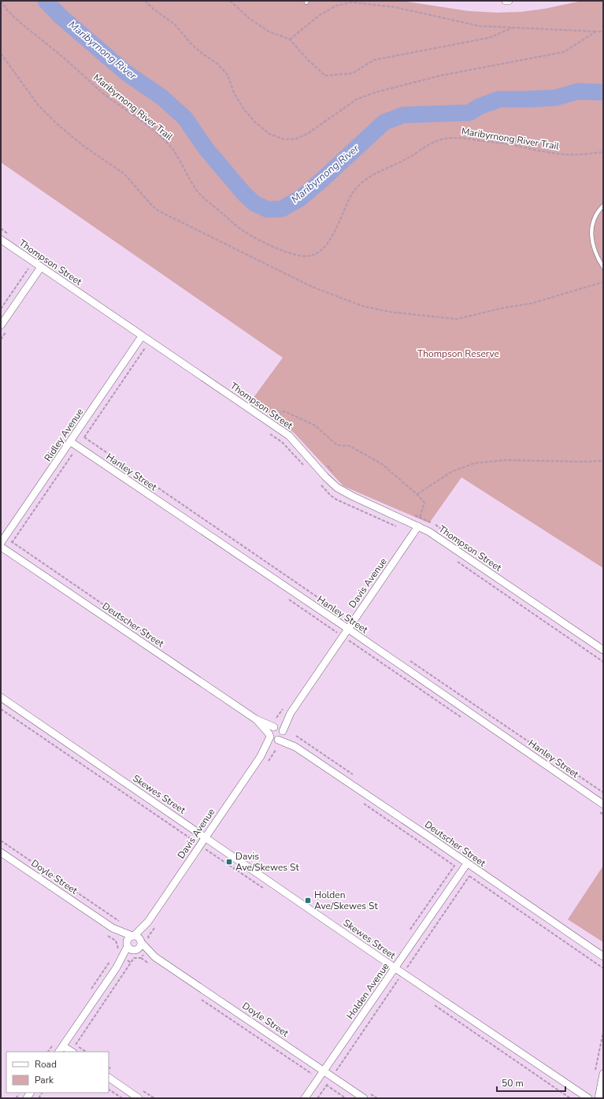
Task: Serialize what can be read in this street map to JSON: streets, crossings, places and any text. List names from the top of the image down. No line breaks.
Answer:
{"streets":{"street":["Thompson Street","Ridley Avenue","Hanley Street","Davis Avenue","Deutscher Street","Skewes Street","Doyle Street","Holden Avenue"],"path":["Maribyrnong River Trail"]},"crossings":[["Thompson Street","Ridley Avenue"],["Thompson Street","Davis Avenue"],["Ridley Avenue","Hanley Street"],["Hanley Street","Davis Avenue"],["Davis Avenue","Deutscher Street"],["Davis Avenue","Skewes Street"],["Davis Avenue","Doyle Street"],["Deutscher Street","Holden Avenue"],["Skewes Street","Holden Avenue"],["Doyle Street","Holden Avenue"]],"water":["Maribyrnong River"],"parks":["Thompson Reserve"],"places":{"transit":["Davis Ave/Skewes St","Holden Ave/Skewes St"]},"legend":["Road","Park"],"scale_bar":"50 m"}
